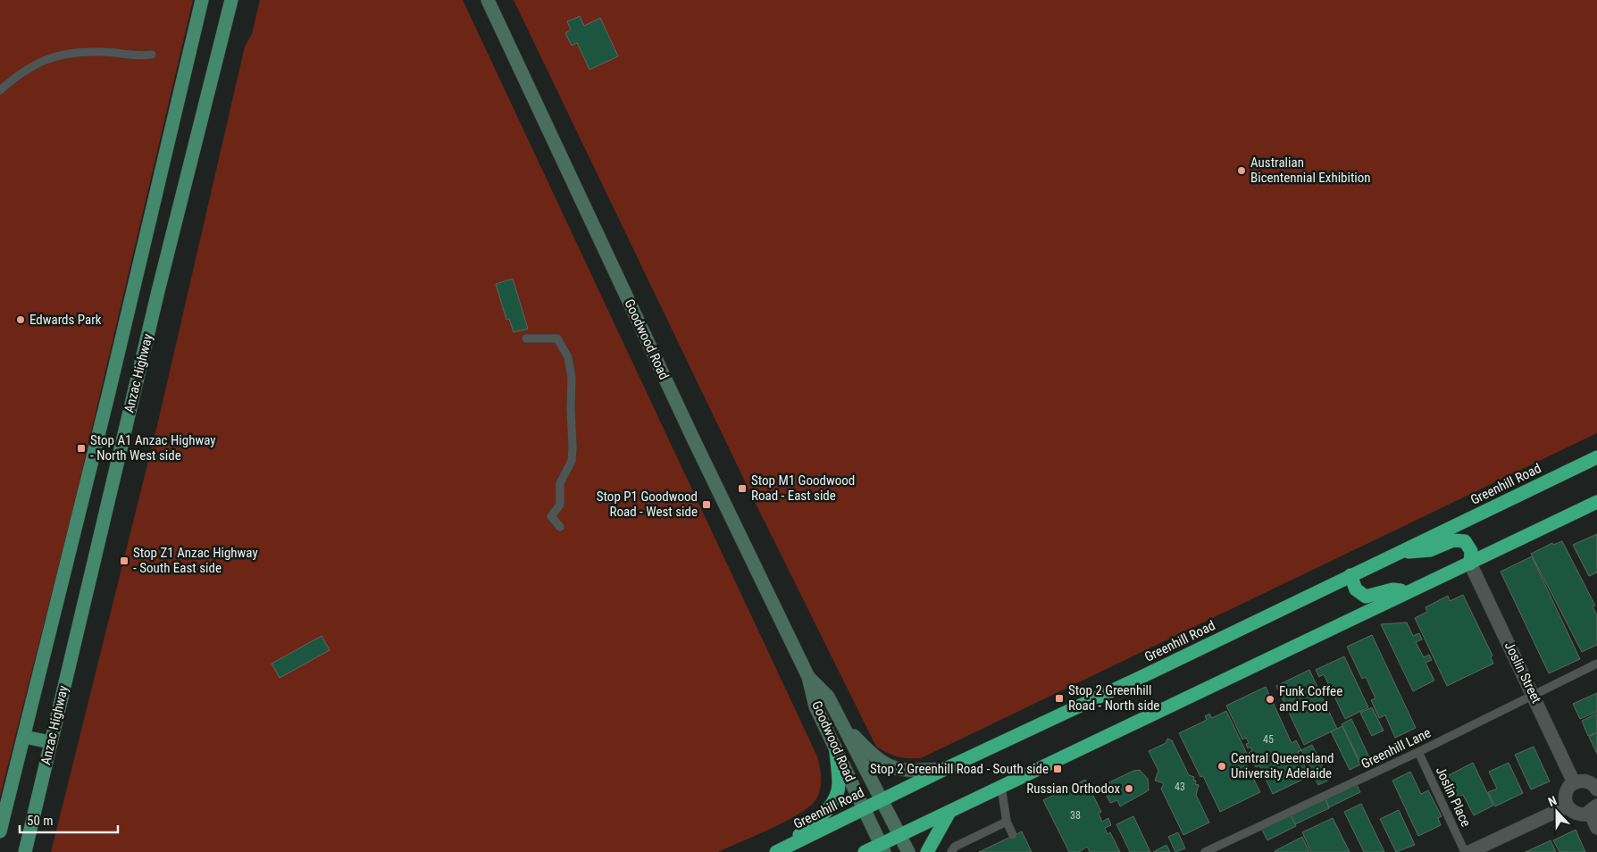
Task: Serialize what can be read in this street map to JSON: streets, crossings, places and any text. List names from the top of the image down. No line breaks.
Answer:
{"streets":{"highway":["Greenhill Road"],"main road":["Goodwood Road","Anzac Highway"],"street":["Joslin Street"],"lane":["Greenhill Lane","Joslin Place"]},"crossings":[["Goodwood Road","Greenhill Road"],["Joslin Street","Greenhill Lane"],["Greenhill Lane","Joslin Place"]],"places":{"other":["Australian Bicentennial Exhibition","Edwards Park","Funk Coffee and Food","Central Queensland University Adelaide","Russian Orthodox"],"transit":["Stop A1 Anzac Highway - North West side","Stop M1 Goodwood Road - East side","Stop P1 Goodwood Road - West side","Stop Z1 Anzac Highway - South East side","Stop 2 Greenhill Road - North side","Stop 2 Greenhill Road - South side"]},"house_numbers":["45","43","38"],"scale_bar":"50 m","north":"top"}
